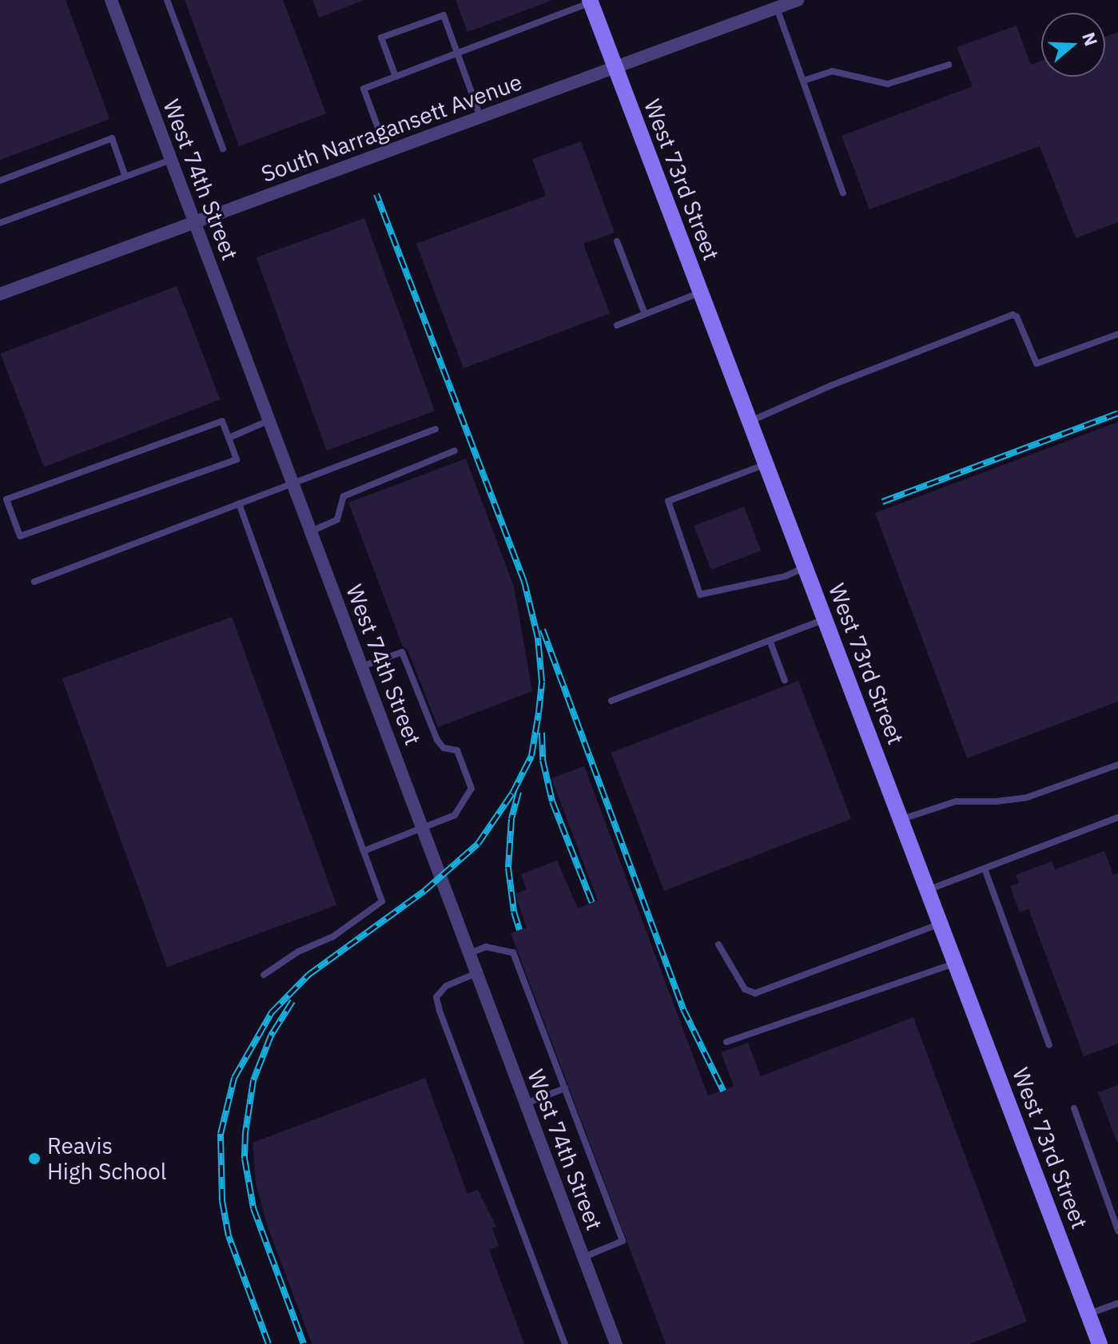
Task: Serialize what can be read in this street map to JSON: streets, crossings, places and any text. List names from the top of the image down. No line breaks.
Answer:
{"streets":{"street":["South Narragansett Avenue","West 74th Street","West 73rd Street"]},"crossings":[["South Narragansett Avenue","West 74th Street"],["South Narragansett Avenue","West 73rd Street"]],"places":["Reavis High School"],"north":"right"}
